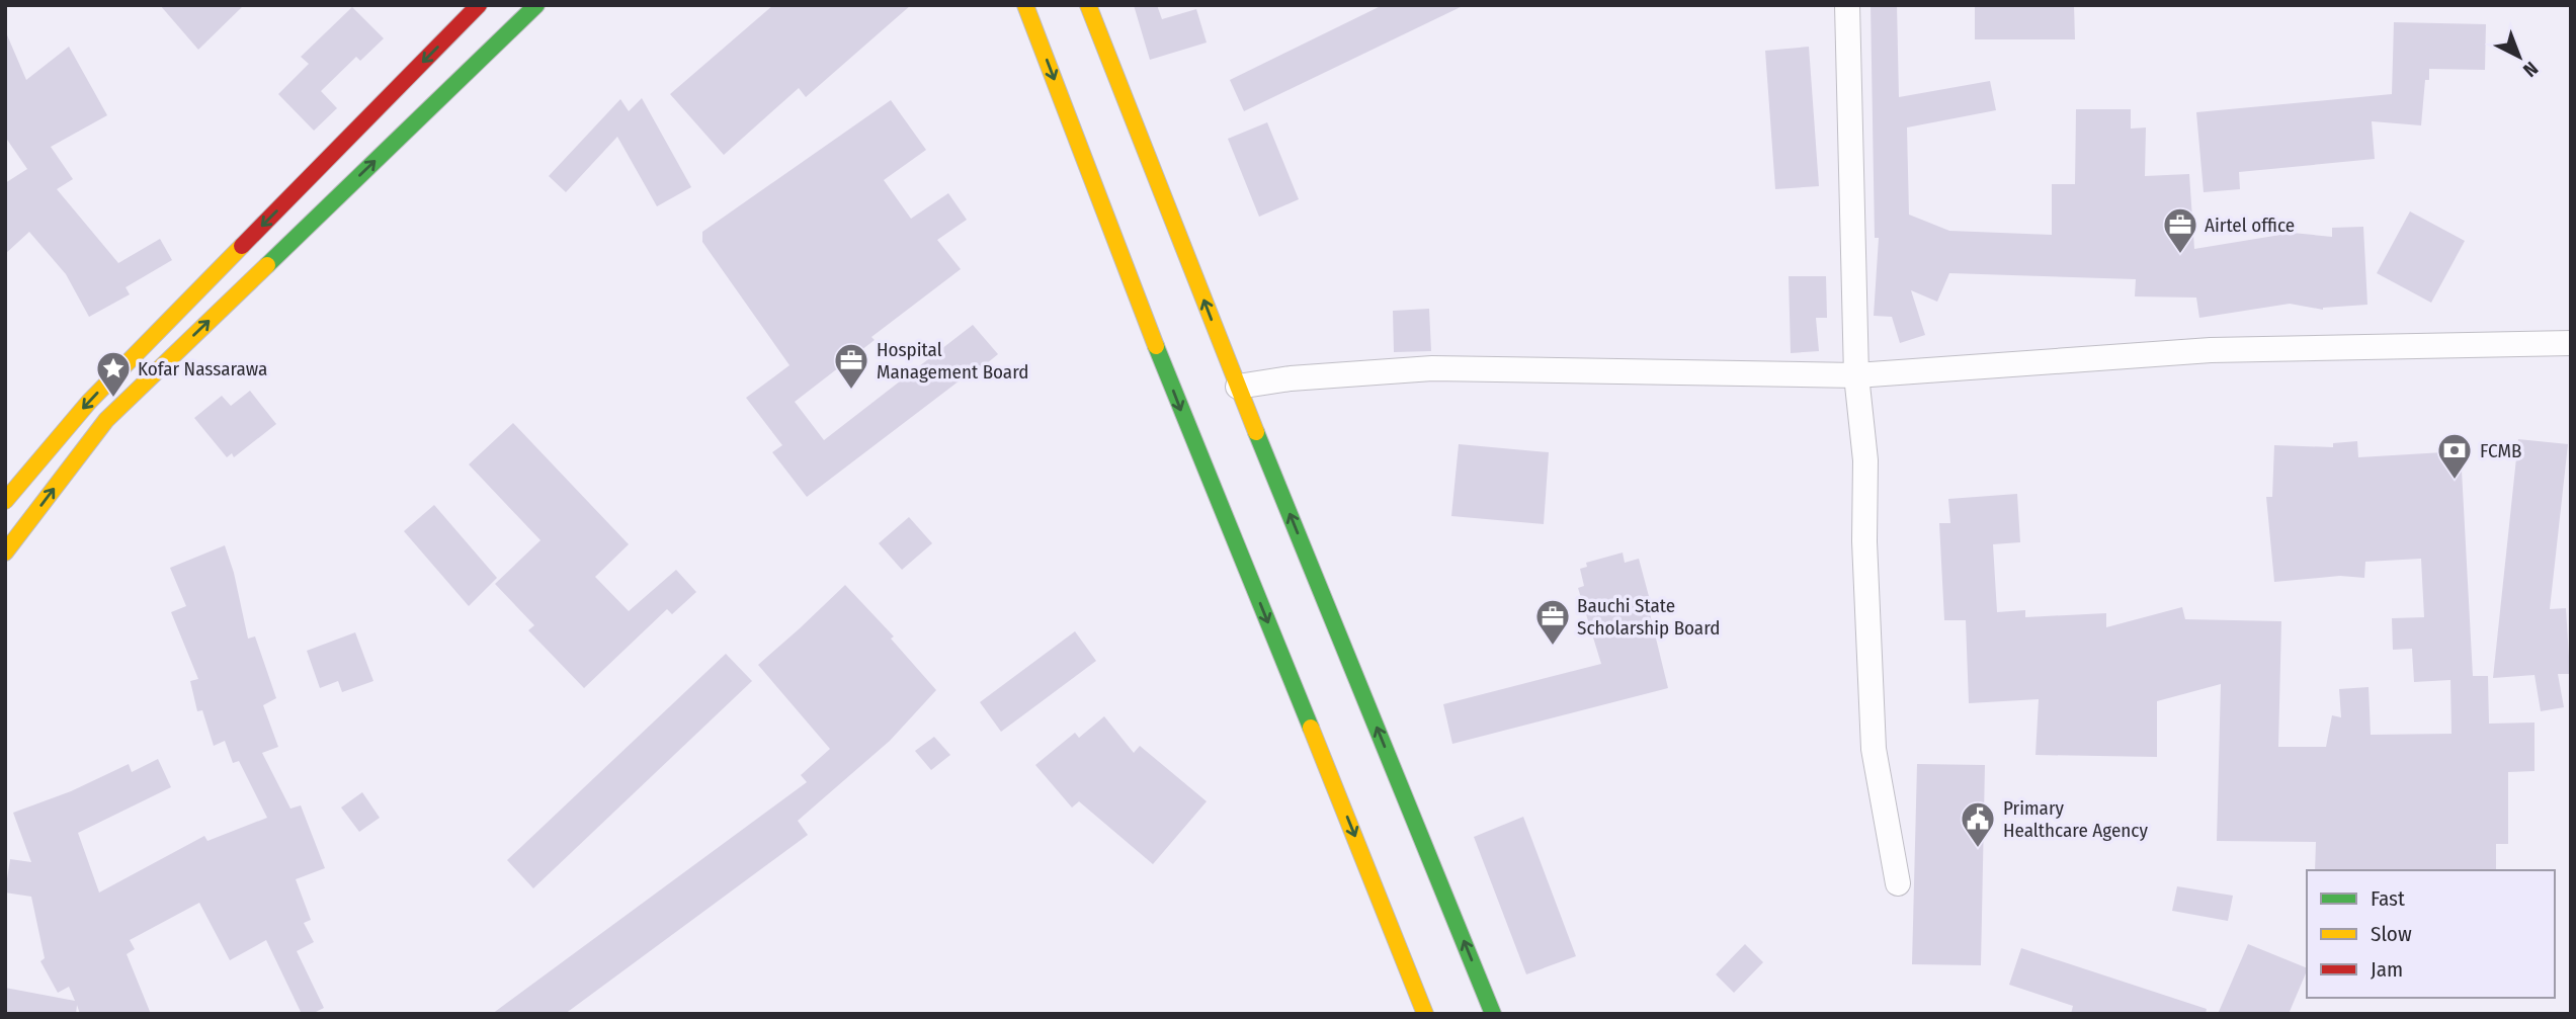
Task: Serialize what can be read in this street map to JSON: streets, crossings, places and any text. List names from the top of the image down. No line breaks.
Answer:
{"places":{"office":["Airtel office","Hospital Management Board","Bauchi State Scholarship Board"],"place":["Kofar Nassarawa"],"bank":["FCMB"],"public building":["Primary Healthcare Agency"]},"legend":["Fast","Slow","Jam"],"north":"bottom right"}
